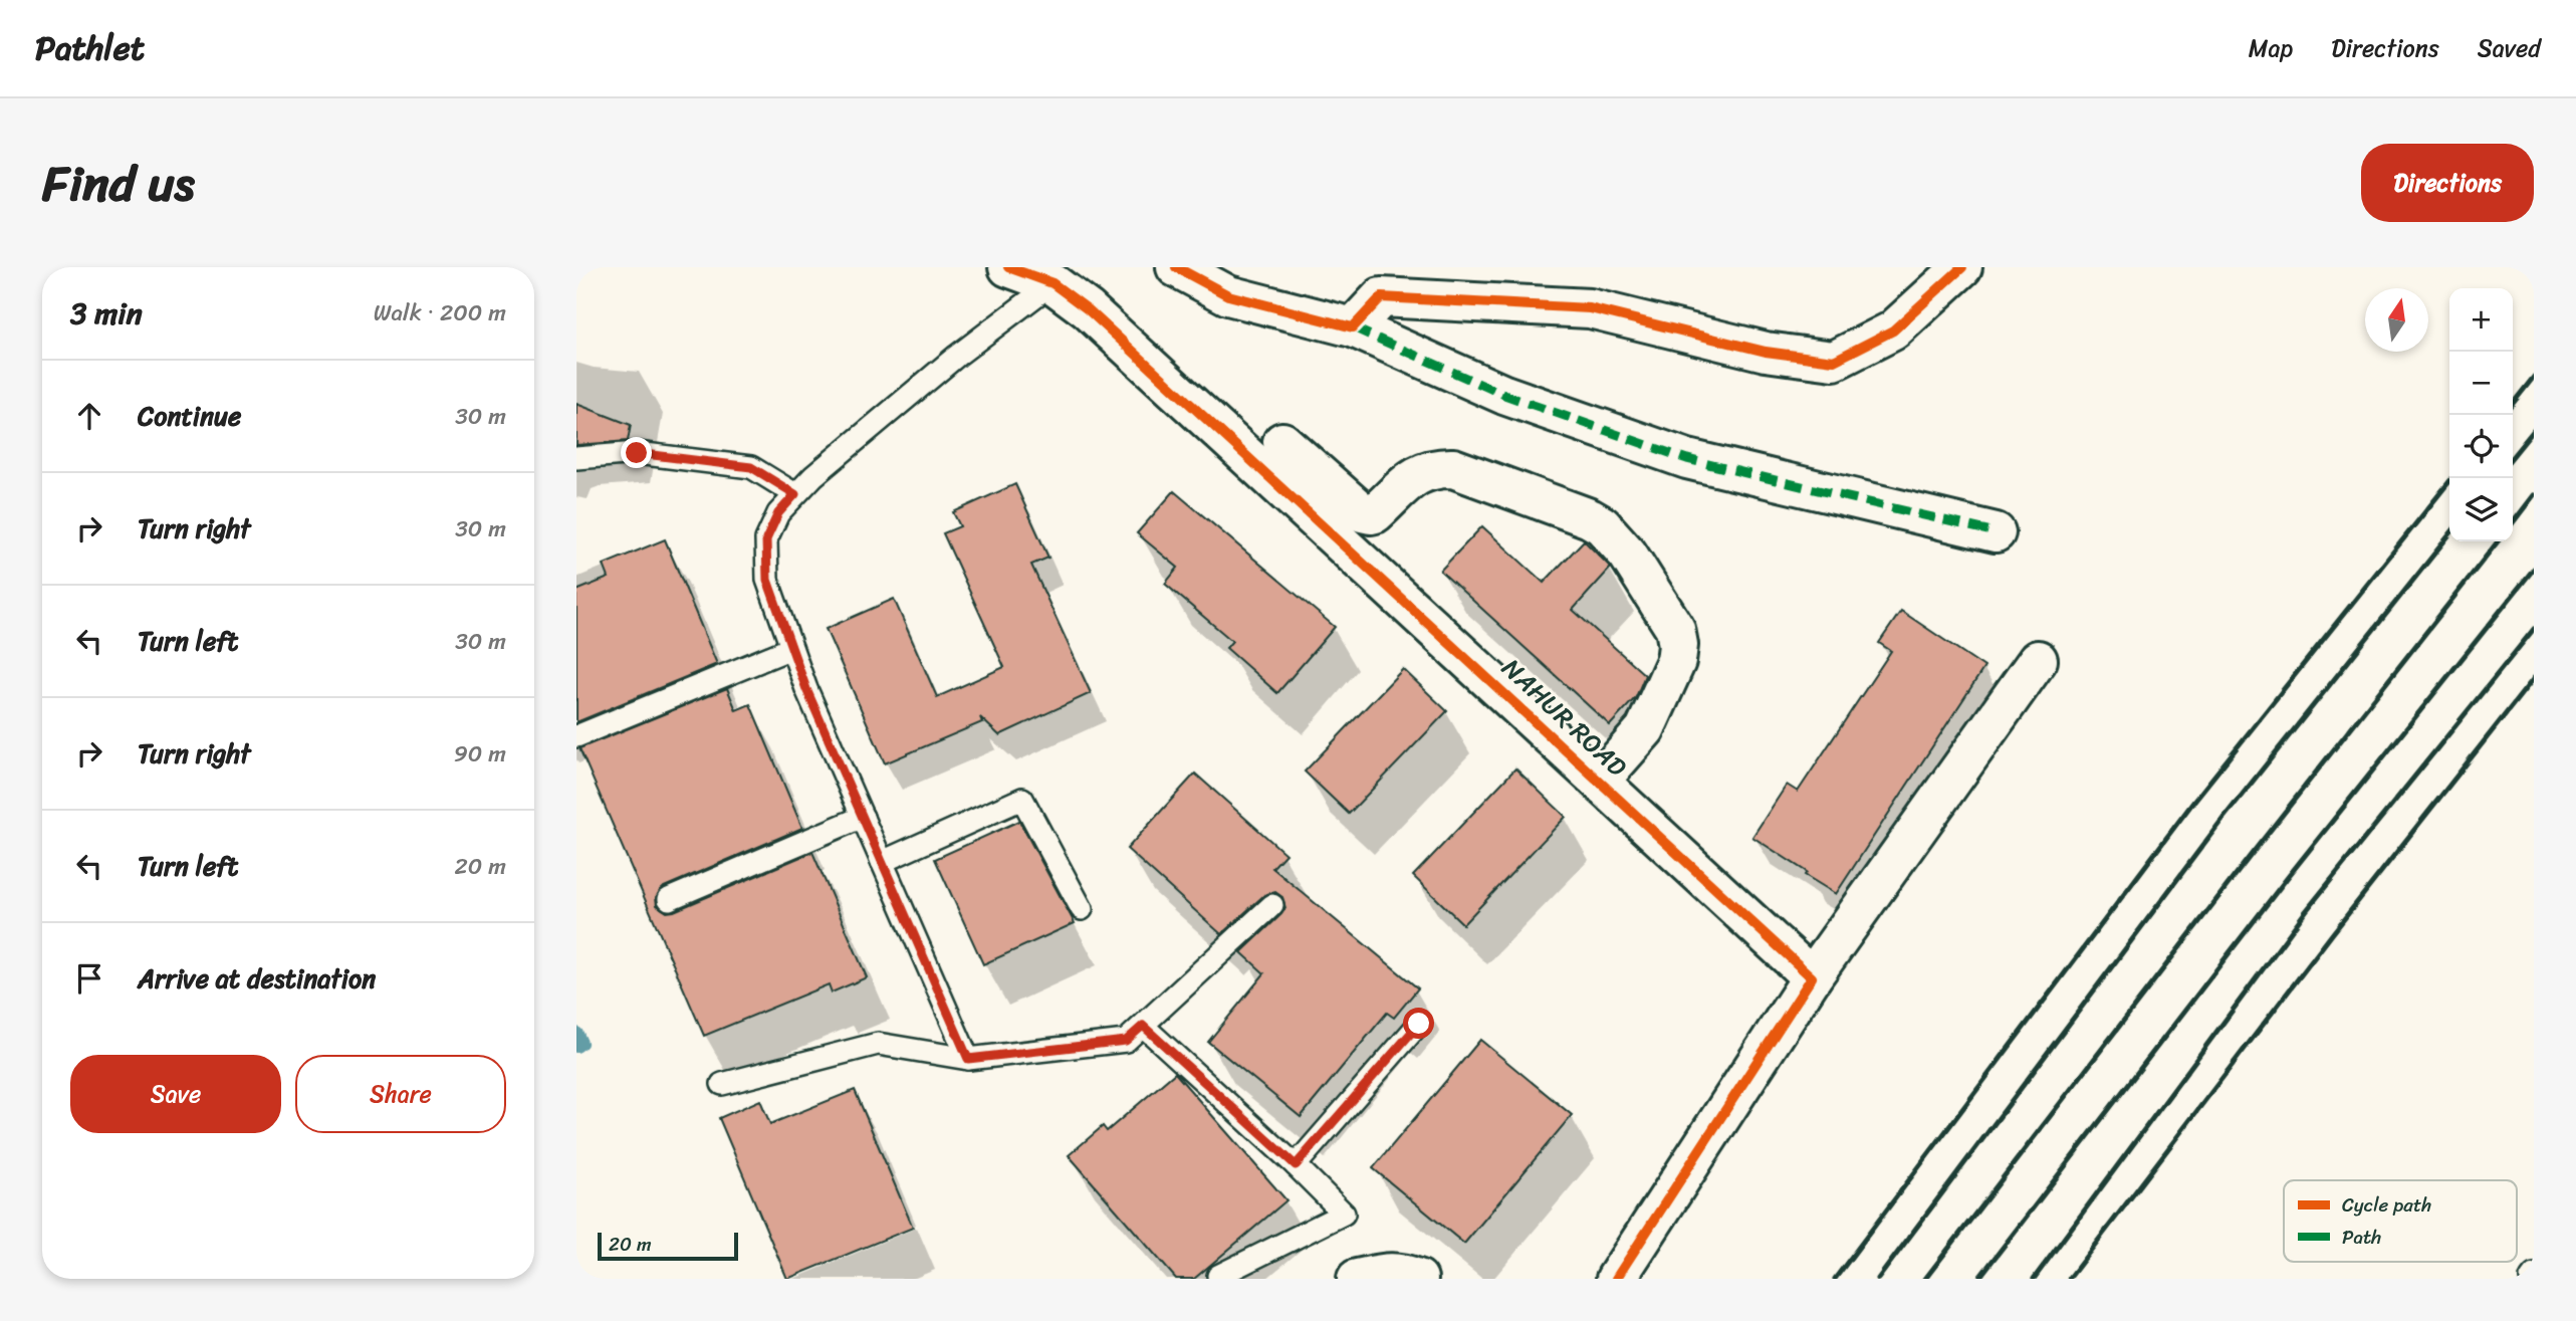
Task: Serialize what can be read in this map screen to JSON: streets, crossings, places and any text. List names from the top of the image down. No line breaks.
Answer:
{"streets":{"street":["NAHUR ROAD"]},"legend":["Cycle path","Path"],"scale_bar":"20 m","north":"top","page":{"header":"Pathlet","nav":["Map","Directions","Saved"],"title":"Find us","buttons":["Directions",["Save","Share"]],"heading":["3 min","Walk · 200 m"],"map_buttons":["+","−"],"list":[["Continue","30 m"],["Turn right","30 m"],["Turn left","30 m"],["Turn right","90 m"],["Turn left","20 m"],"Arrive at destination"],"scale":"20 m"}}
